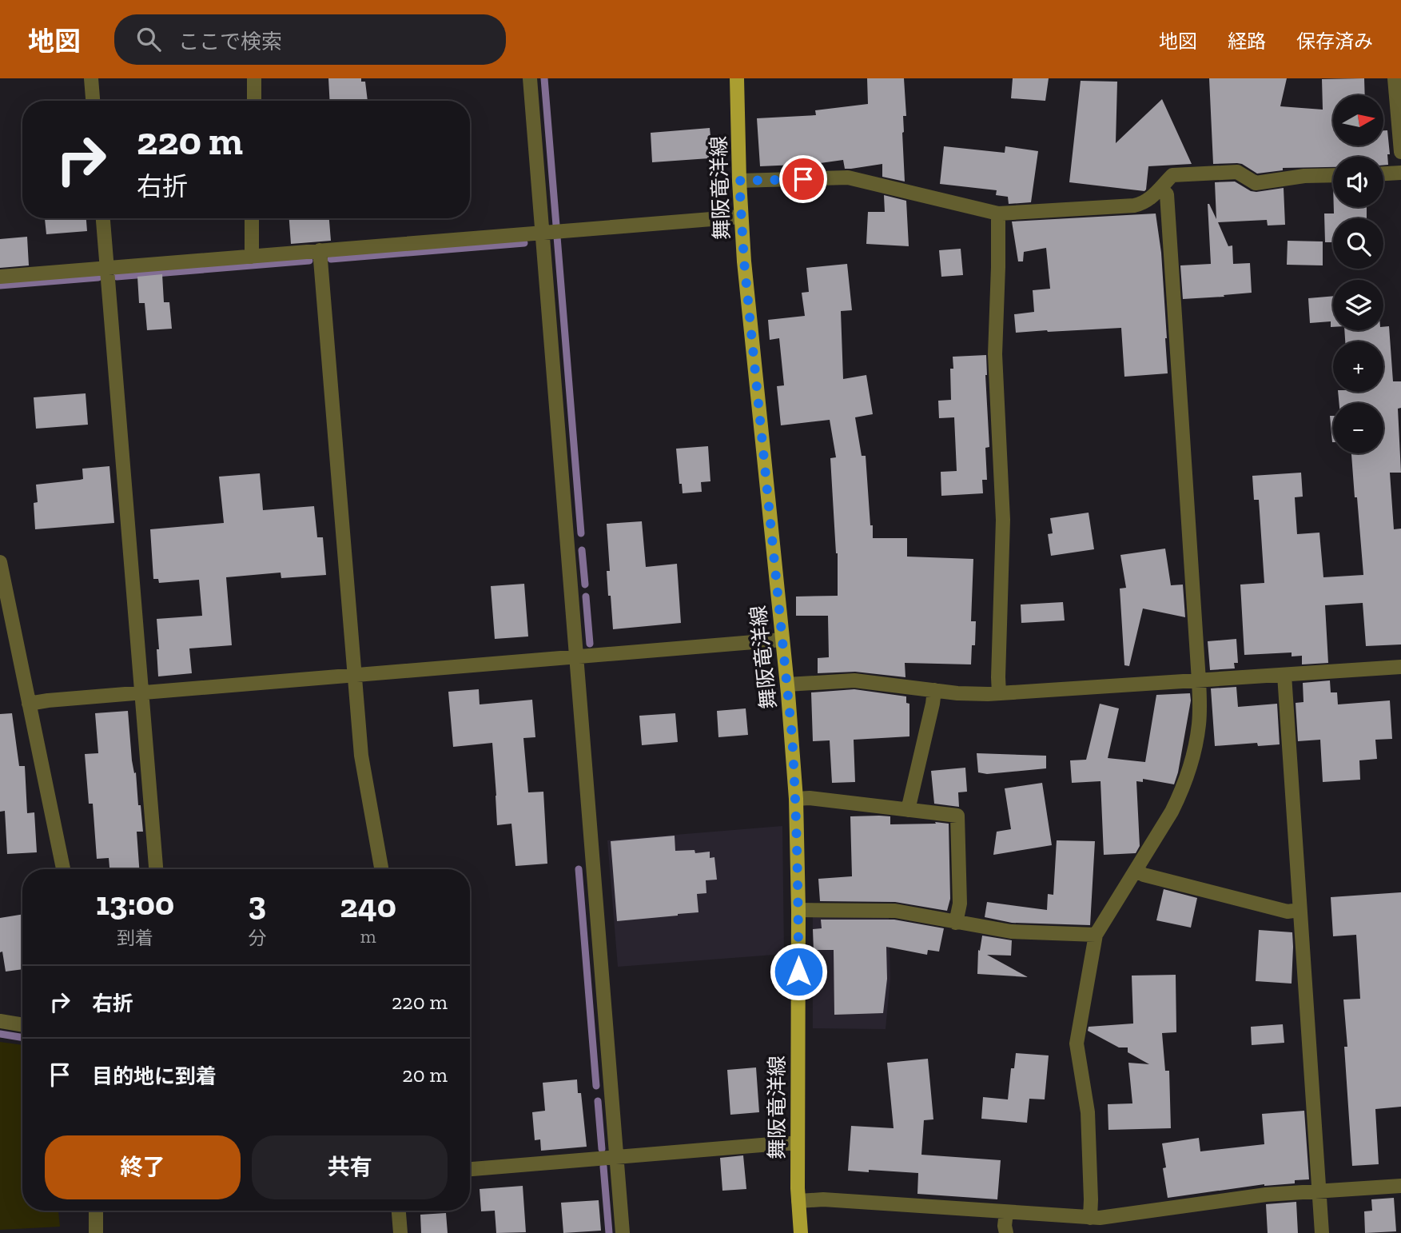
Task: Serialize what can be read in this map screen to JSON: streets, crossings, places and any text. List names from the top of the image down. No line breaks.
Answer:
{"streets":{"main road":["舞阪竜洋線"]},"north":"right","page":{"header":"地図","search":"ここで検索","nav":["地図","経路","保存済み"],"map_buttons":["+","−"],"turn":["220 m","右折"],"eta":["13:00","到着","3","分","240","m"],"list":[{"name":"右折","value":"220 m"},{"name":"目的地に到着","value":"20 m"}],"buttons":["終了","共有"]}}
